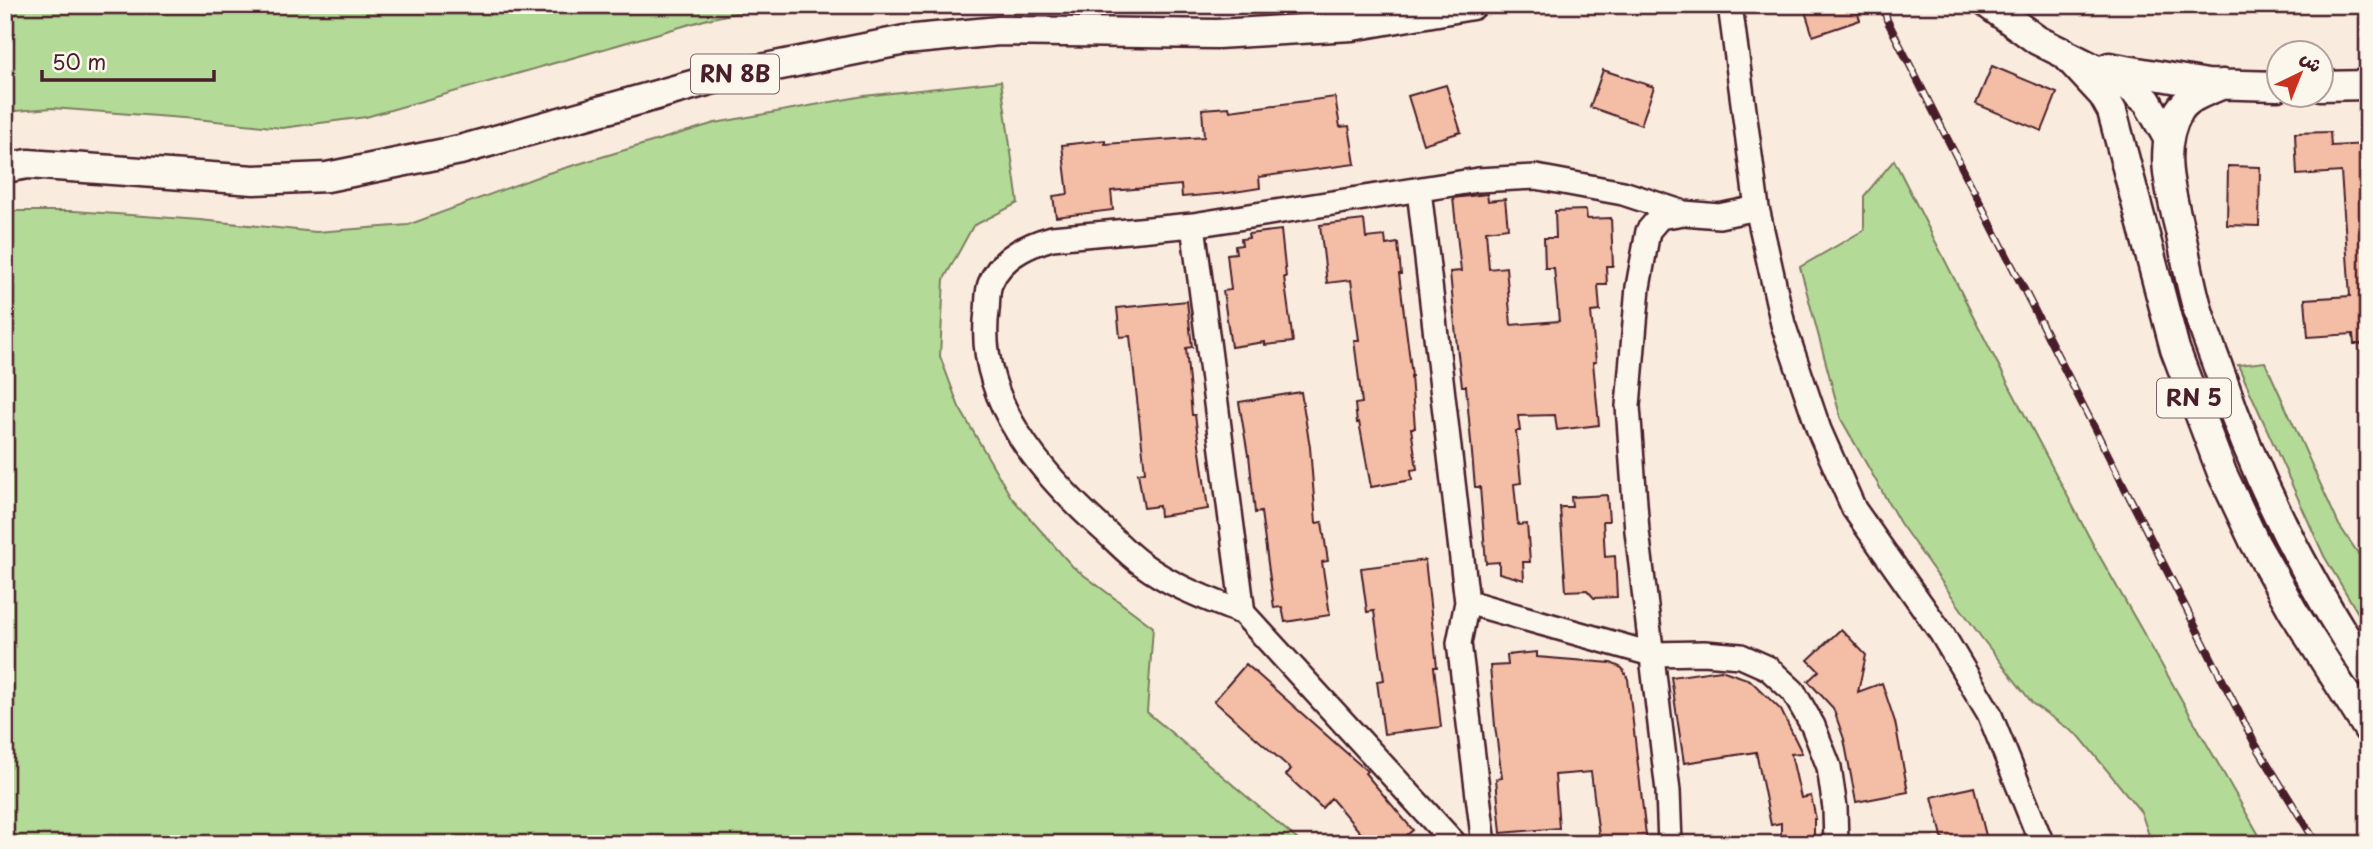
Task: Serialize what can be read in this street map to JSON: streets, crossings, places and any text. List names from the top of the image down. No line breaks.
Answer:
{"streets":{"main road":["RN 8B","RN 5"]},"scale_bar":"50 m","north":"top right"}
